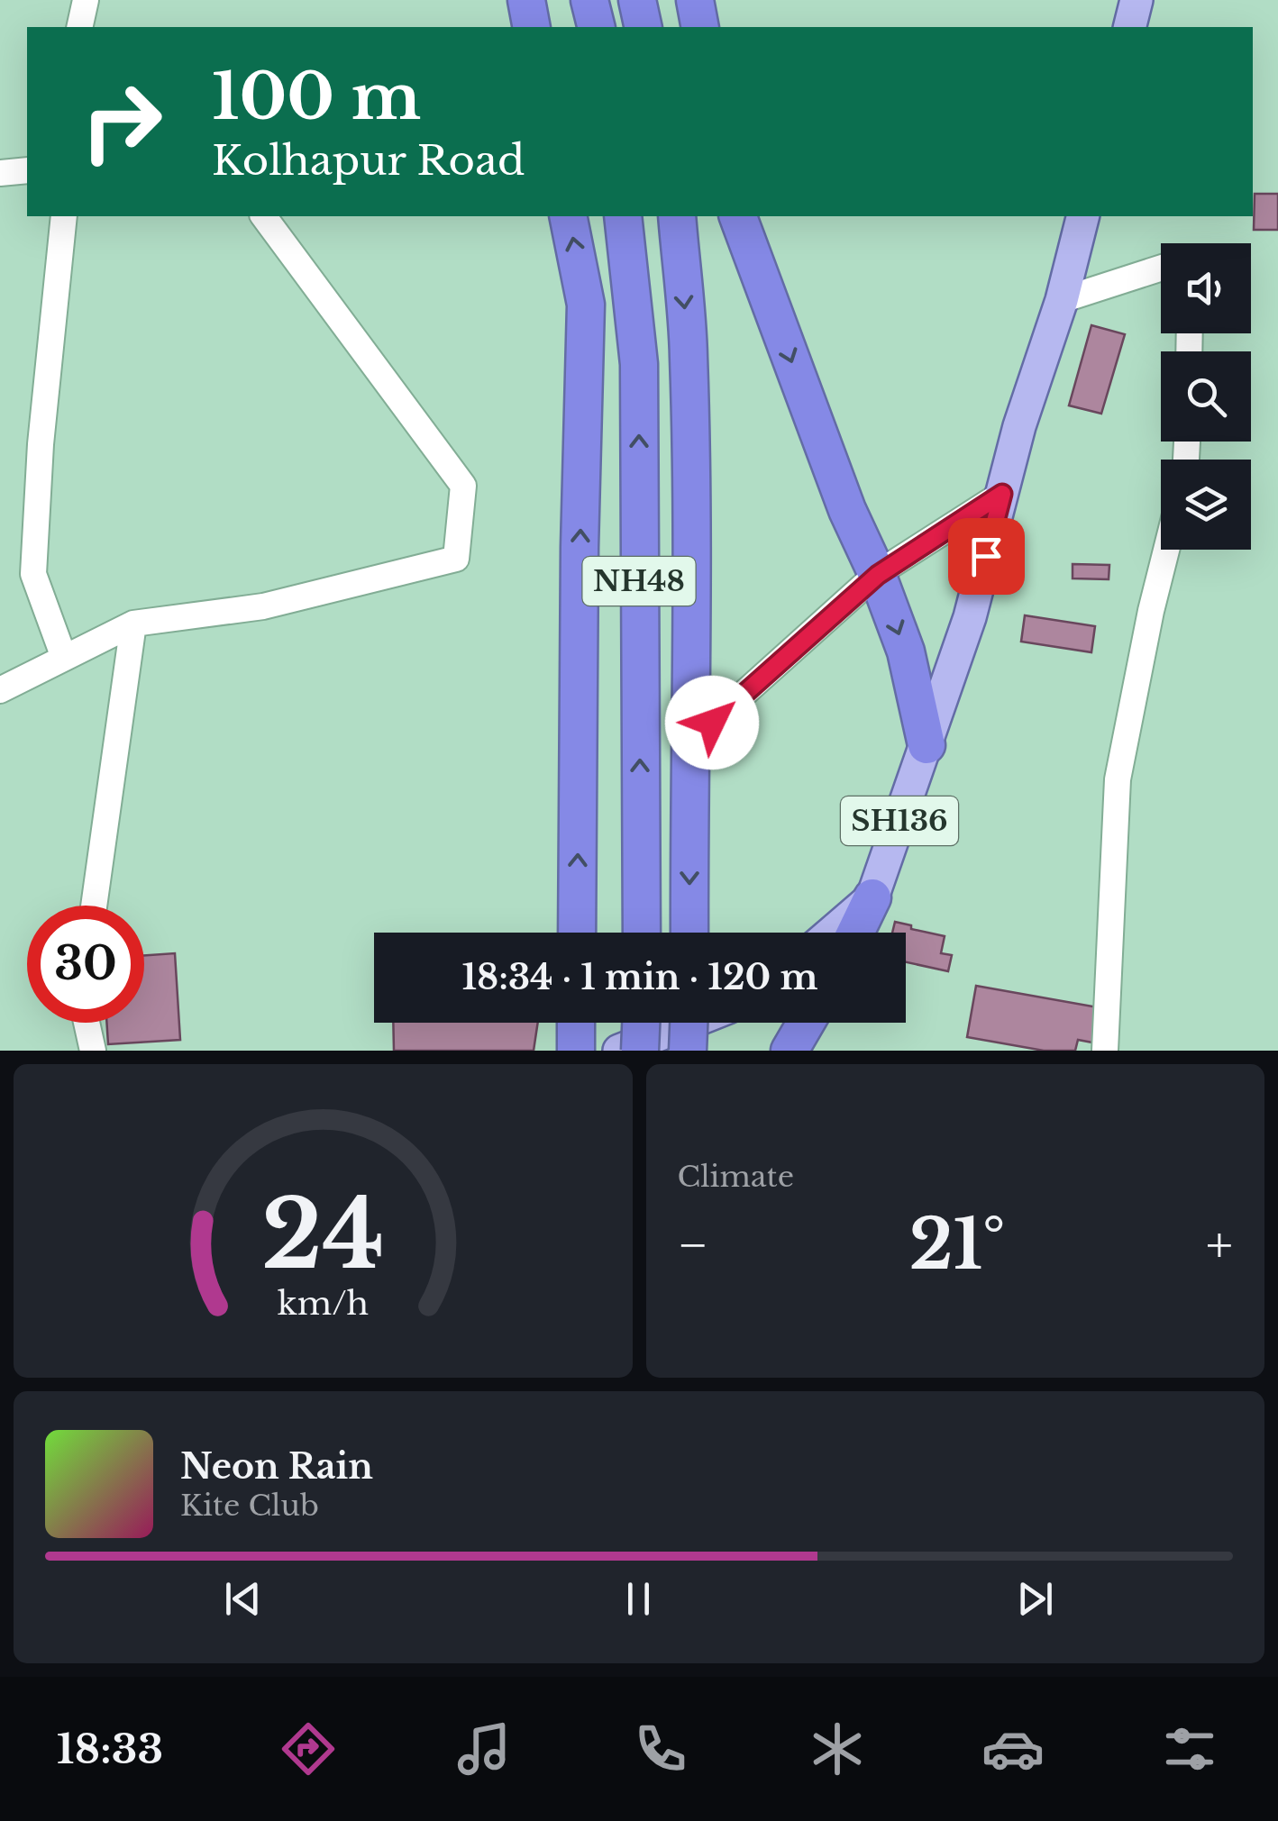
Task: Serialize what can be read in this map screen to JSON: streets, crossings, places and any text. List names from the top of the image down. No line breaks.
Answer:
{"streets":{"highway":["NH48"],"main road":["SH136"]},"page":{"turn":["100 m","Kolhapur Road"],"limit":"30","trip":"18:34 · 1 min · 120 m","tile":"Climate","heat":["−","21°","+"],"song":["Neon Rain","Kite Club"],"tabs":"18:33","gauge":["24","km/h"]}}
